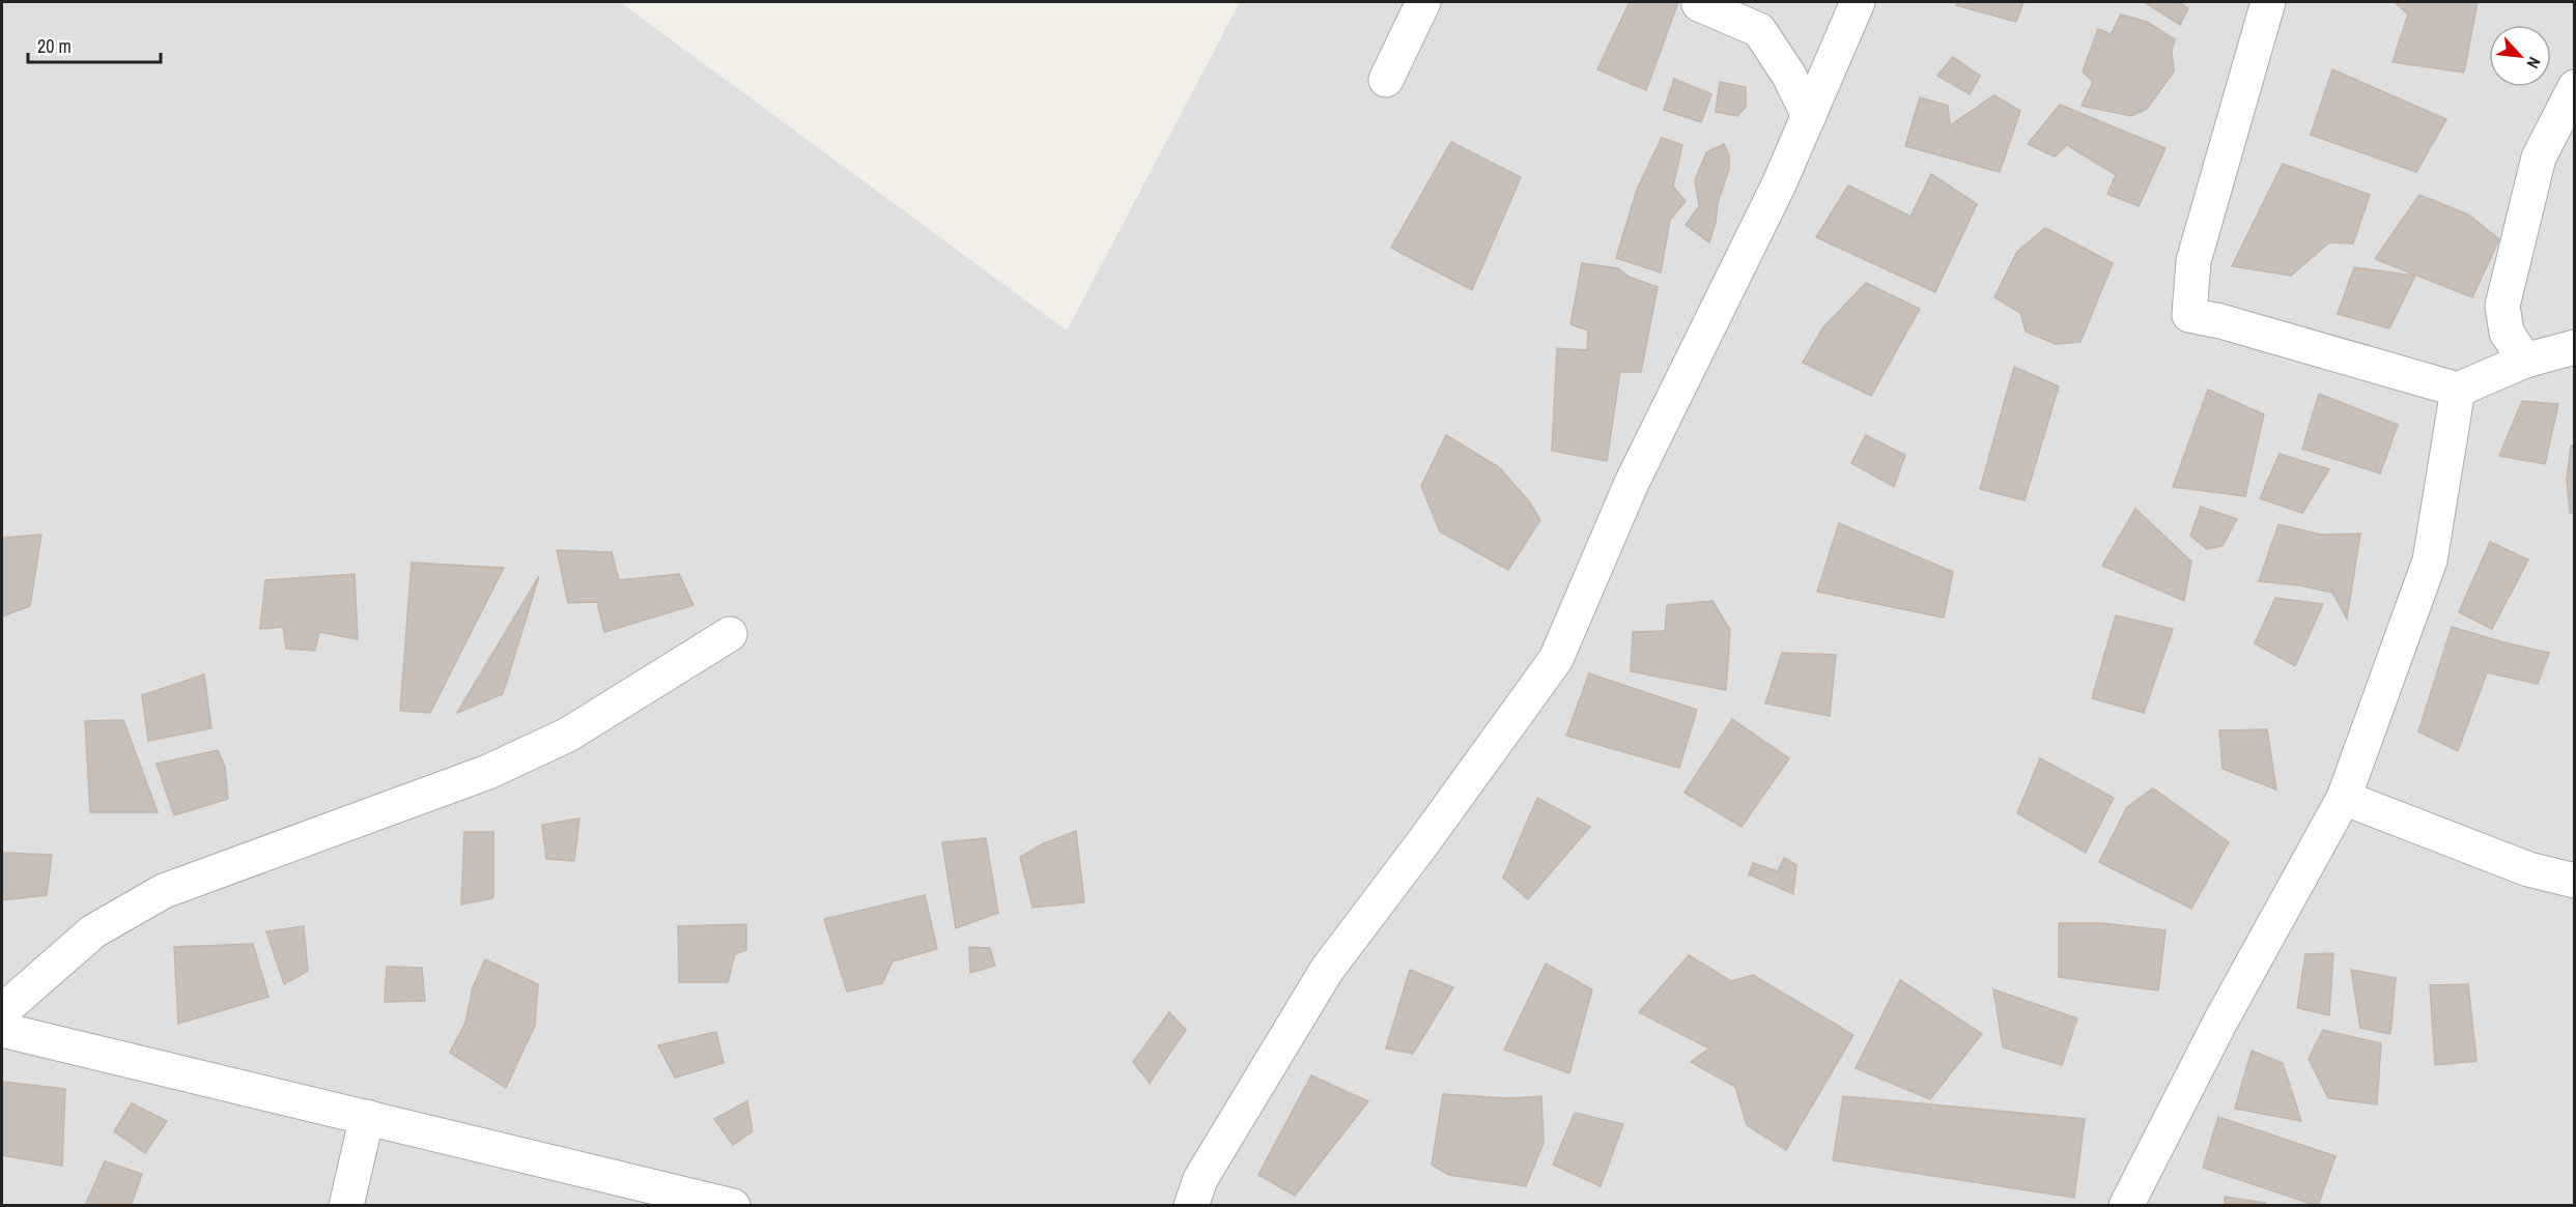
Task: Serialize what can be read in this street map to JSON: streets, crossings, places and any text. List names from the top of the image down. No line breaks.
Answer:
{"scale_bar":"20 m","north":"bottom right"}
